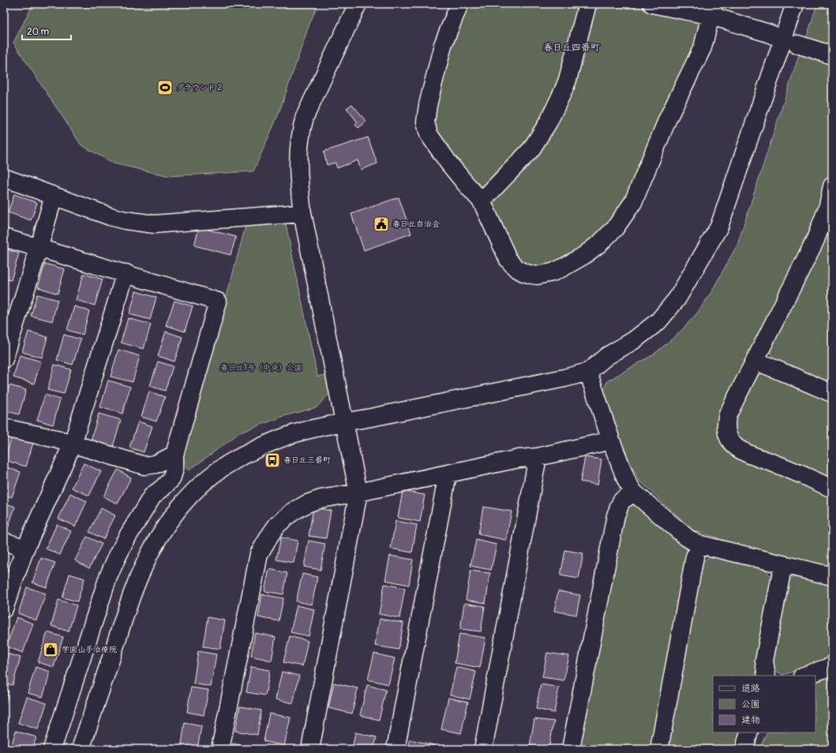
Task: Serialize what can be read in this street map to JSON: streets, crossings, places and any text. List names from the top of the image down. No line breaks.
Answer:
{"districts":["春日丘四番町"],"parks":["春日丘1号（中央）公園"],"places":{"sports":["グラウンド２"],"public building":["春日丘自治会"],"bus stop":["春日丘三番町"],"shop":["学園山手治療院"]},"legend":["道路","公園","建物"],"scale_bar":"20 m"}
